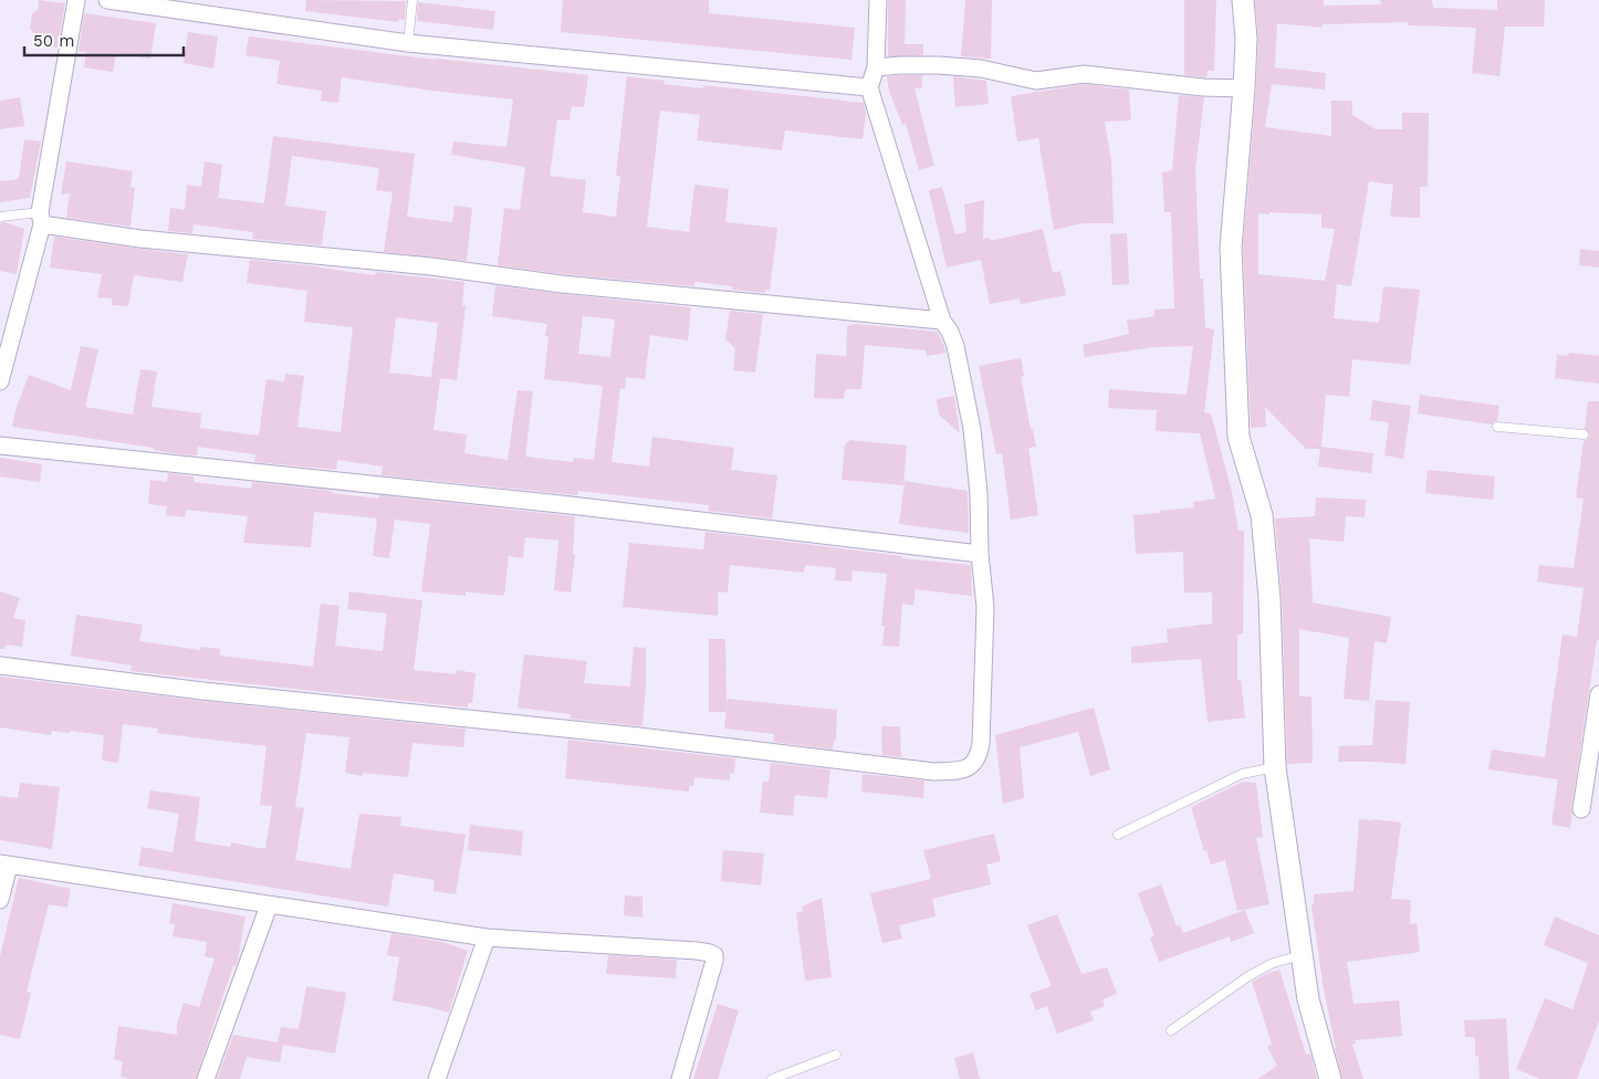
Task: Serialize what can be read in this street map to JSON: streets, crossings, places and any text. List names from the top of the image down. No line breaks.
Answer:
{"scale_bar":"50 m"}
